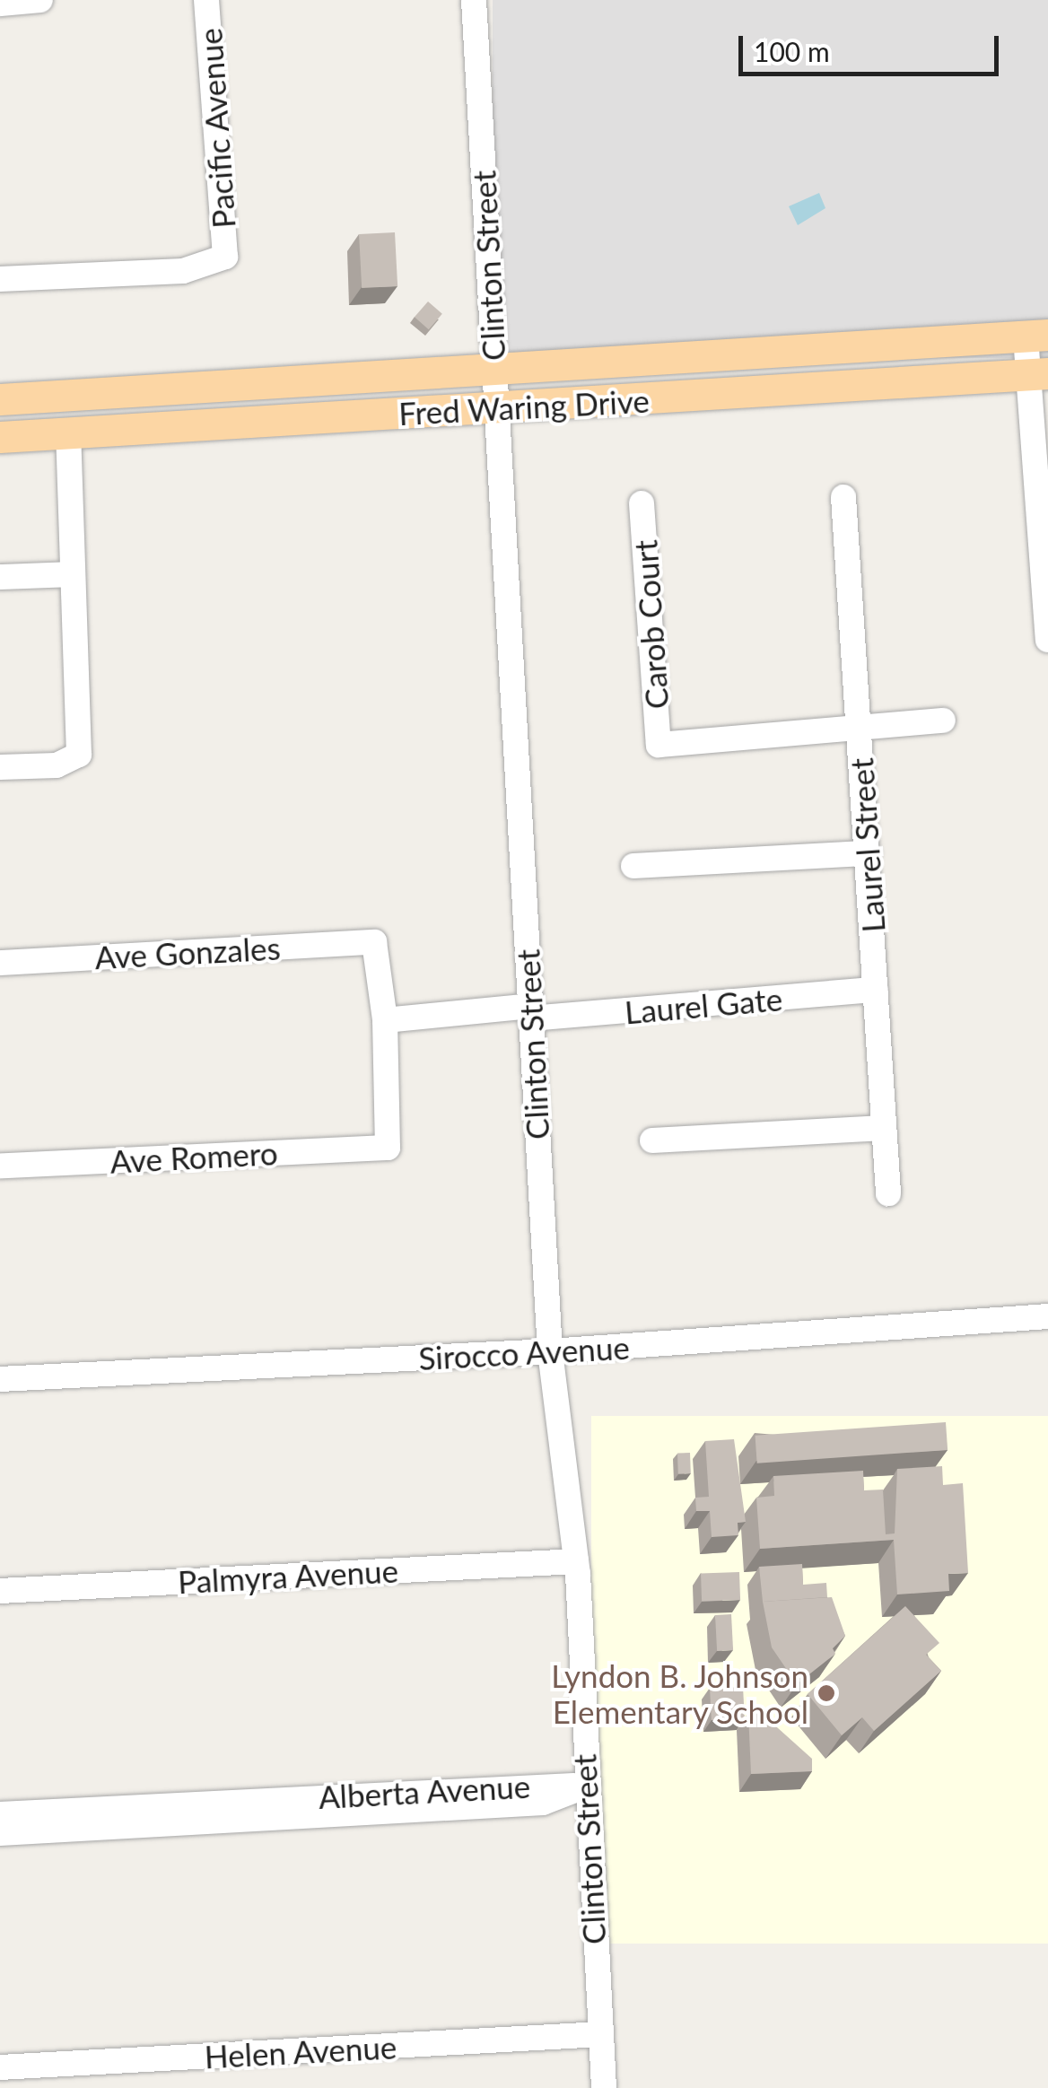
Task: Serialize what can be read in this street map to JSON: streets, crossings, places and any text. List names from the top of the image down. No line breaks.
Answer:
{"streets":{"main road":["Fred Waring Drive"],"street":["Pacific Avenue","Clinton Street","Carob Court","Laurel Street","Ave Gonzales","Laurel Gate","Ave Romero","Sirocco Avenue","Palmyra Avenue","Alberta Avenue","Helen Avenue"]},"crossings":[["Clinton Street","Fred Waring Drive"],["Clinton Street","Laurel Gate"],["Clinton Street","Sirocco Avenue"],["Clinton Street","Palmyra Avenue"],["Clinton Street","Alberta Avenue"],["Clinton Street","Helen Avenue"],["Carob Court","Laurel Street"],["Laurel Street","Laurel Gate"],["Ave Gonzales","Laurel Gate"],["Ave Gonzales","Ave Romero"],["Laurel Gate","Ave Romero"]],"places":["Lyndon B. Johnson Elementary School"],"scale_bar":"100 m"}
